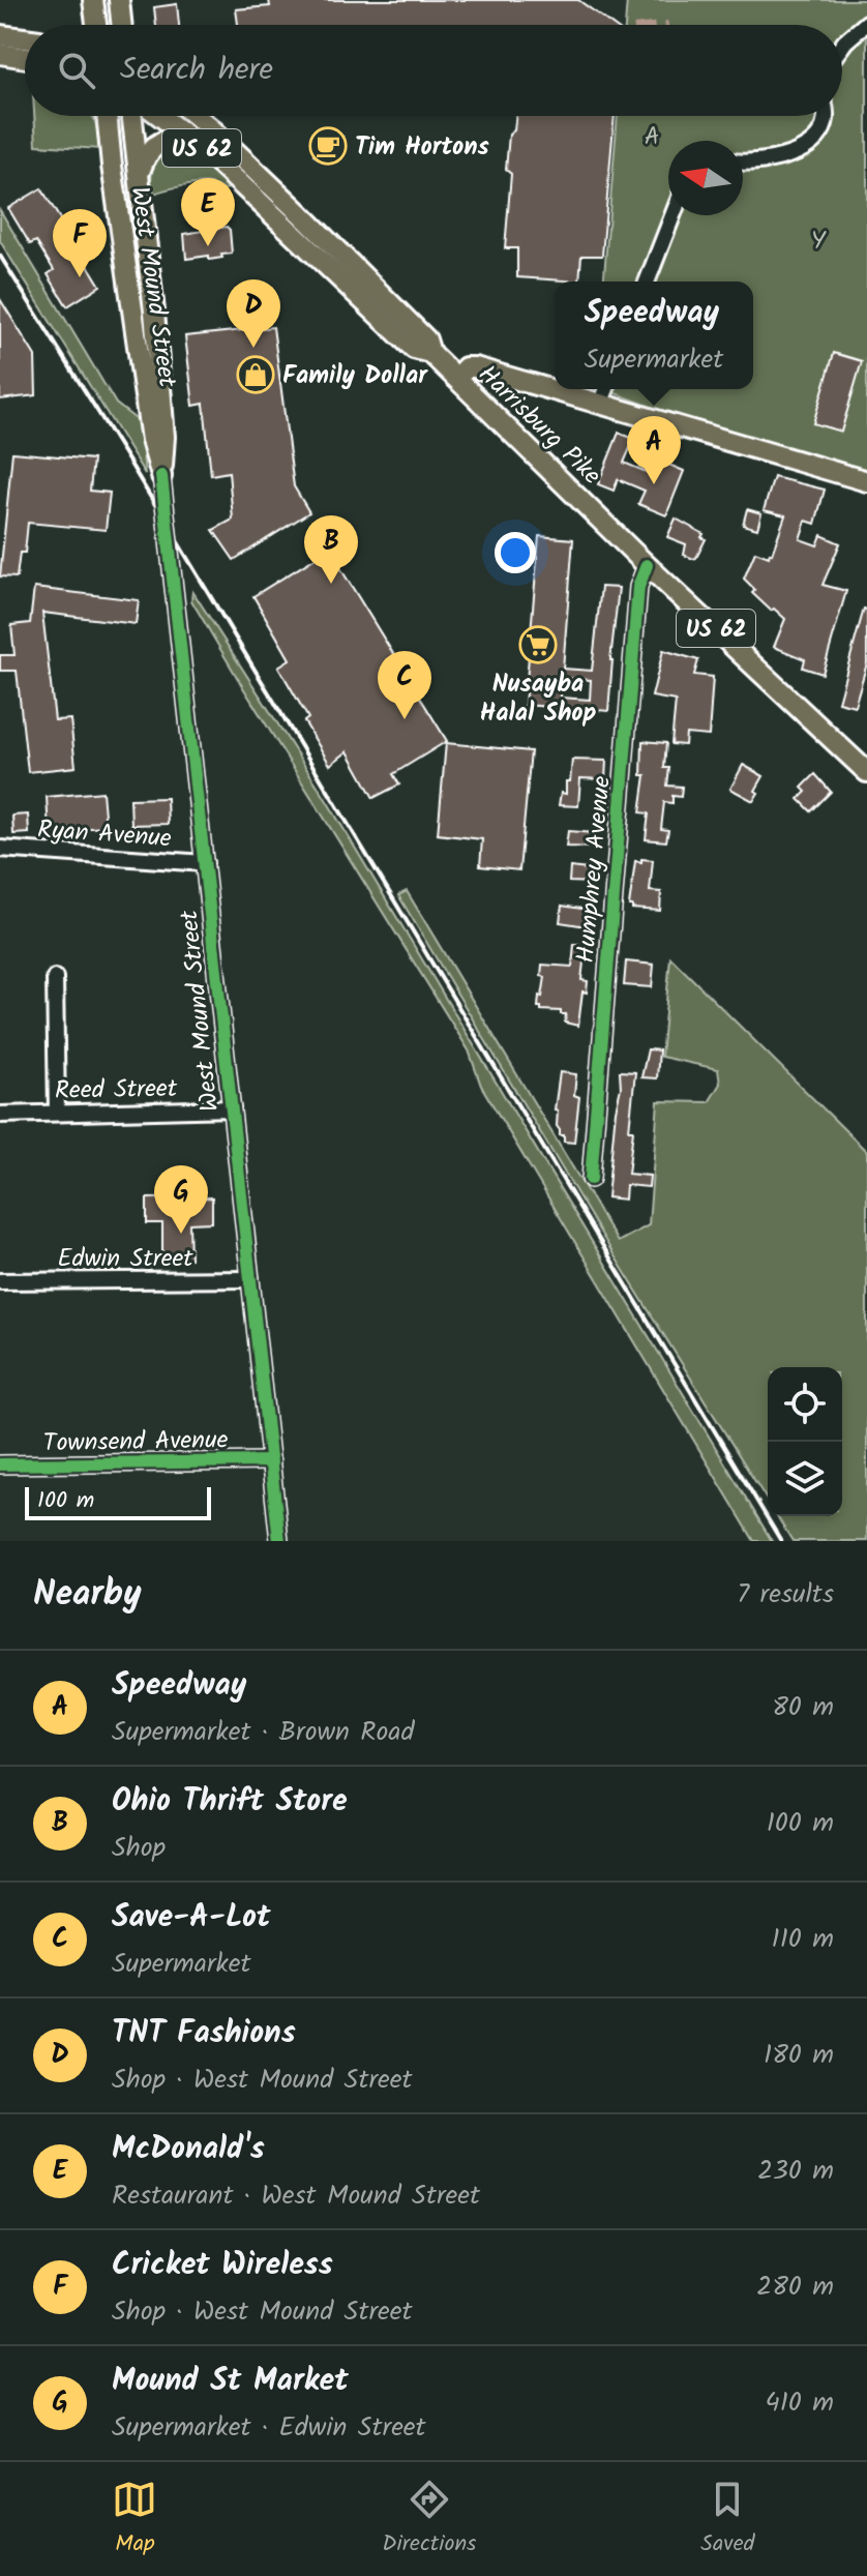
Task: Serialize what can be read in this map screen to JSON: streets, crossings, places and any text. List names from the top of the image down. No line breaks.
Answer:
{"streets":{"main road":["US 62","West Mound Street","Harrisburg Pike"],"street":["Ryan Avenue","Humphrey Avenue","Reed Street","Edwin Street","Townsend Avenue"]},"crossings":[["West Mound Street","Ryan Avenue"],["West Mound Street","Reed Street"],["West Mound Street","Edwin Street"],["West Mound Street","Townsend Avenue"],["Harrisburg Pike","Humphrey Avenue"]],"parks":["A","Y"],"places":{"cafe":["Tim Hortons"],"shop":["Family Dollar"],"supermarket":["Nusayba Halal Shop"]},"scale_bar":"100 m","north":"left","page":{"search":"Search here","pins":["E","F","D","A","B","C","G"],"popup":["Speedway","Supermarket"],"scale":"100 m","heading":["Nearby","7 results"],"list":[{"mark":"A","name":"Speedway","note":"Supermarket · Brown Road","value":"80 m"},{"mark":"B","name":"Ohio Thrift Store","note":"Shop","value":"100 m"},{"mark":"C","name":"Save-A-Lot","note":"Supermarket","value":"110 m"},{"mark":"D","name":"TNT Fashions","note":"Shop · West Mound Street","value":"180 m"},{"mark":"E","name":"McDonald's","note":"Restaurant · West Mound Street","value":"230 m"},{"mark":"F","name":"Cricket Wireless","note":"Shop · West Mound Street","value":"280 m"},{"mark":"G","name":"Mound St Market","note":"Supermarket · Edwin Street","value":"410 m"}],"nav":["Map","Directions","Saved"]}}
